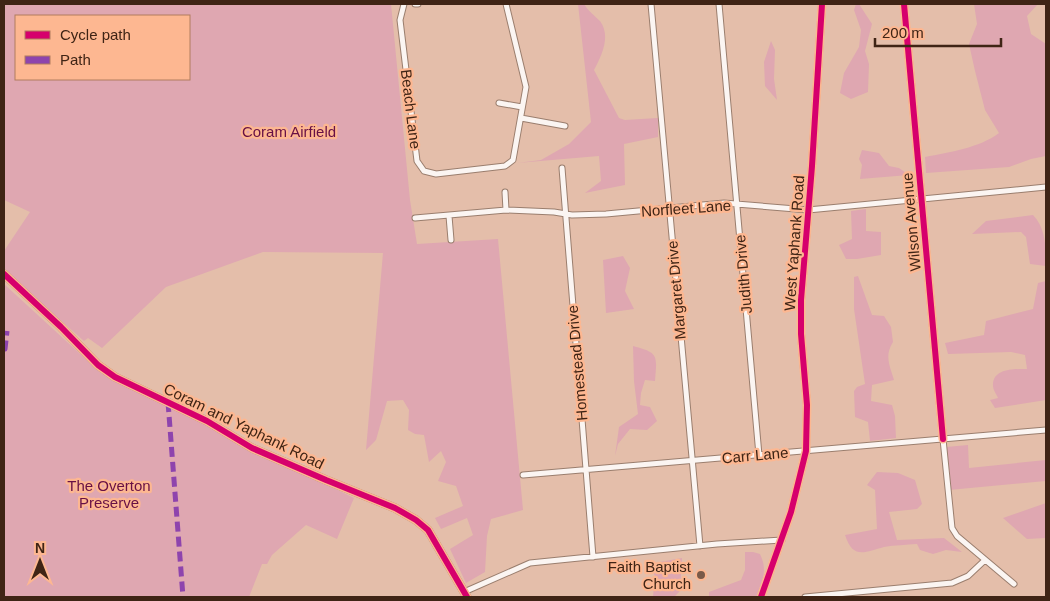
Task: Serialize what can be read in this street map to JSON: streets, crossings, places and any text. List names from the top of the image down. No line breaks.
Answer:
{"streets":{"main road":["Coram and Yaphank Road"],"street":["Beach Lane","Norfleet Lane","Wilson Avenue","West Yaphank Road","Judith Drive","Margaret Drive","Homestead Drive","Carr Lane"]},"crossings":[["Norfleet Lane","Wilson Avenue"],["Norfleet Lane","West Yaphank Road"],["Norfleet Lane","Judith Drive"],["Norfleet Lane","Margaret Drive"],["Norfleet Lane","Homestead Drive"],["Wilson Avenue","Carr Lane"],["West Yaphank Road","Carr Lane"],["Judith Drive","Carr Lane"],["Margaret Drive","Carr Lane"],["Homestead Drive","Carr Lane"]],"parks":["Coram Airfield","The Overton Preserve"],"places":["Faith Baptist Church"],"legend":["Cycle path","Path"],"scale_bar":"200 m","north":"top"}
